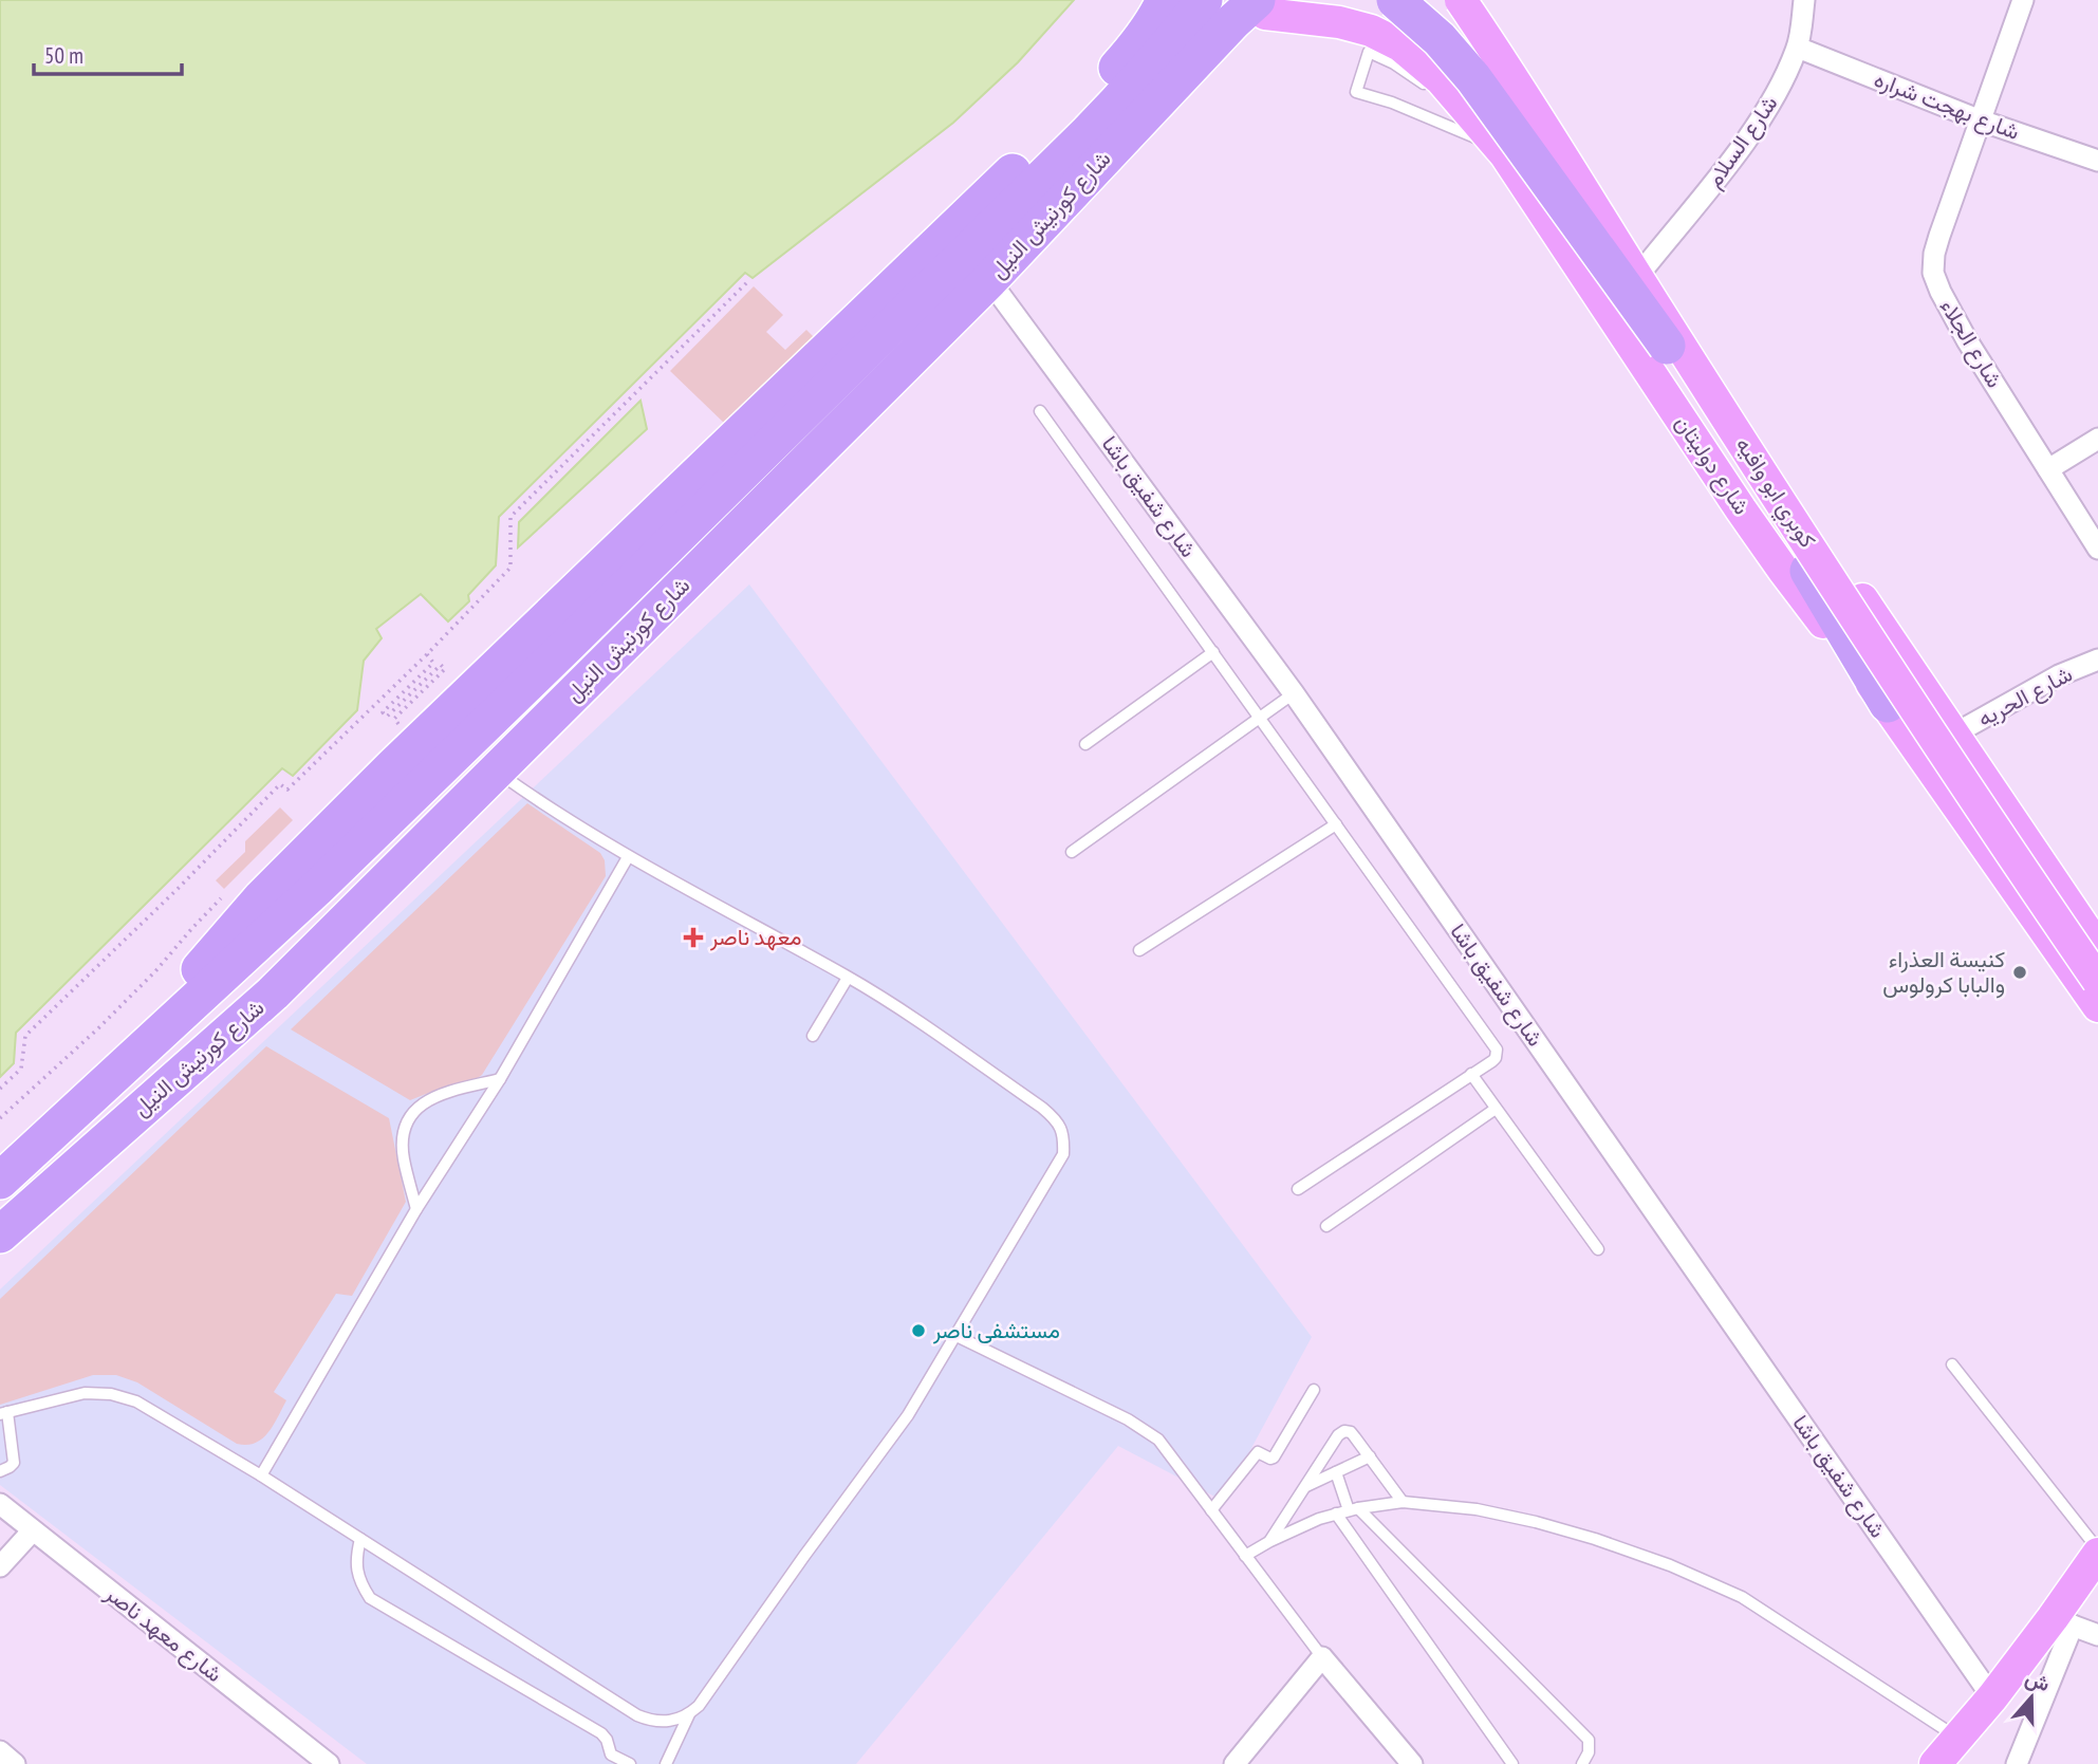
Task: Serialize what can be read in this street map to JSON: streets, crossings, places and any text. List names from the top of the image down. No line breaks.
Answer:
{"streets":{"highway":["شارع كورنيش النيل"],"main road":["شارع دوليتان","كوبري ابو وافيه"],"street":["شارع بهجت شراره","شارع السلام","شارع الجلاء","شارع شفيق باشا","شارع الحريه","شارع معهد ناصر"]},"crossings":[["شارع بهجت شراره","شارع السلام"],["شارع بهجت شراره","شارع الجلاء"],["شارع كورنيش النيل","شارع دوليتان"],["شارع كورنيش النيل","شارع شفيق باشا"]],"places":{"health":["معهد ناصر"],"other":["كنيسة العذراء والبابا كرولوس","مستشفى ناصر"]},"scale_bar":"50 m","north":"top"}
